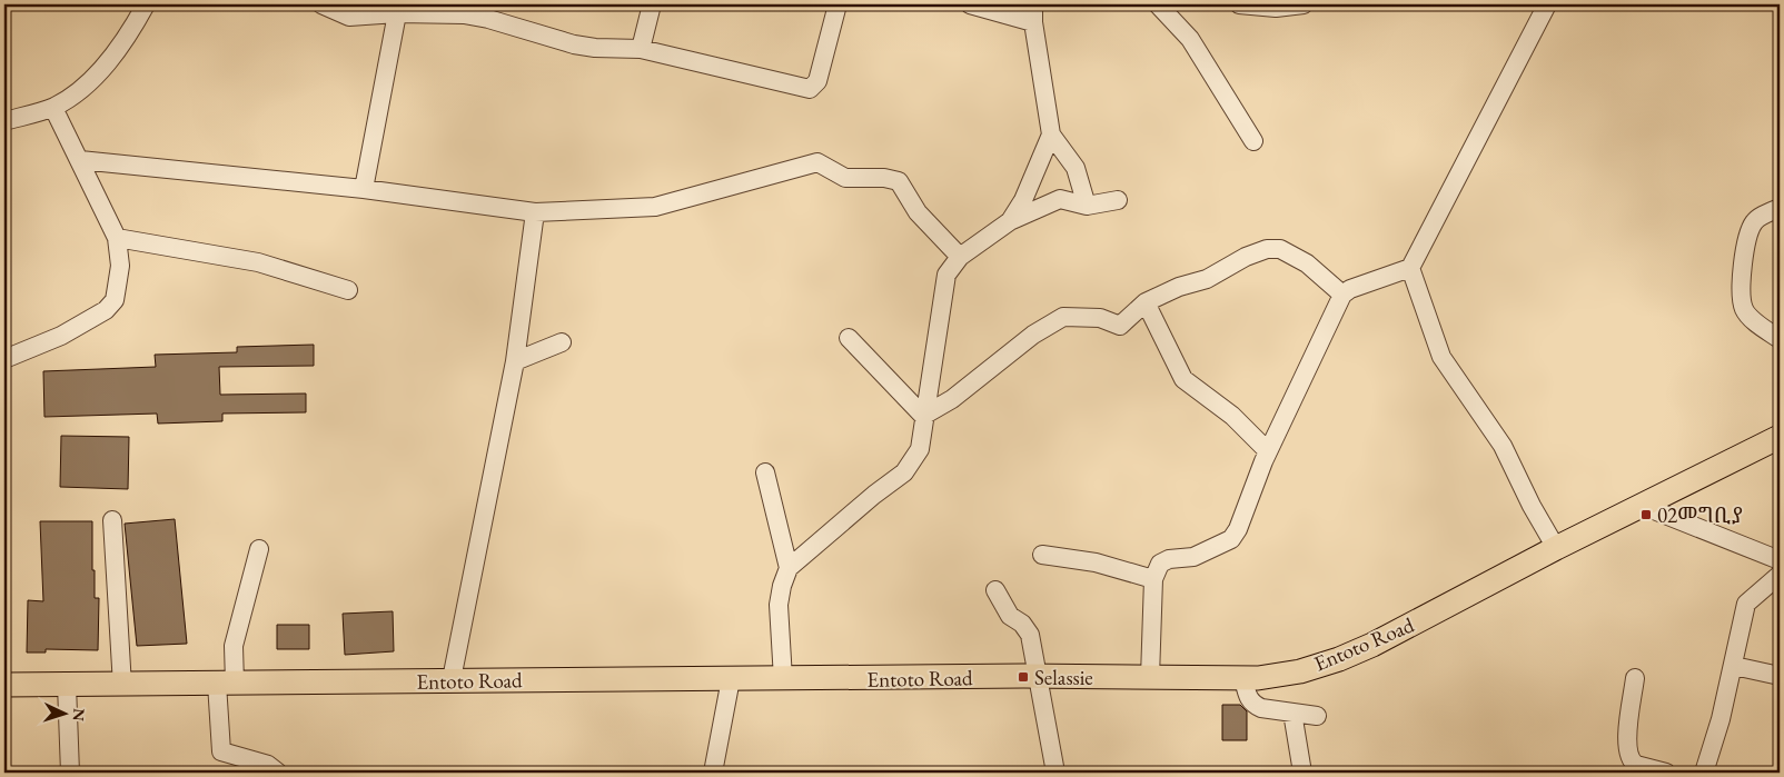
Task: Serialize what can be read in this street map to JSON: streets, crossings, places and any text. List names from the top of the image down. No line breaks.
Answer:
{"streets":{"main road":["Entoto Road"]},"places":{"transit":["02መግቢያ","Selassie"]},"north":"right"}
